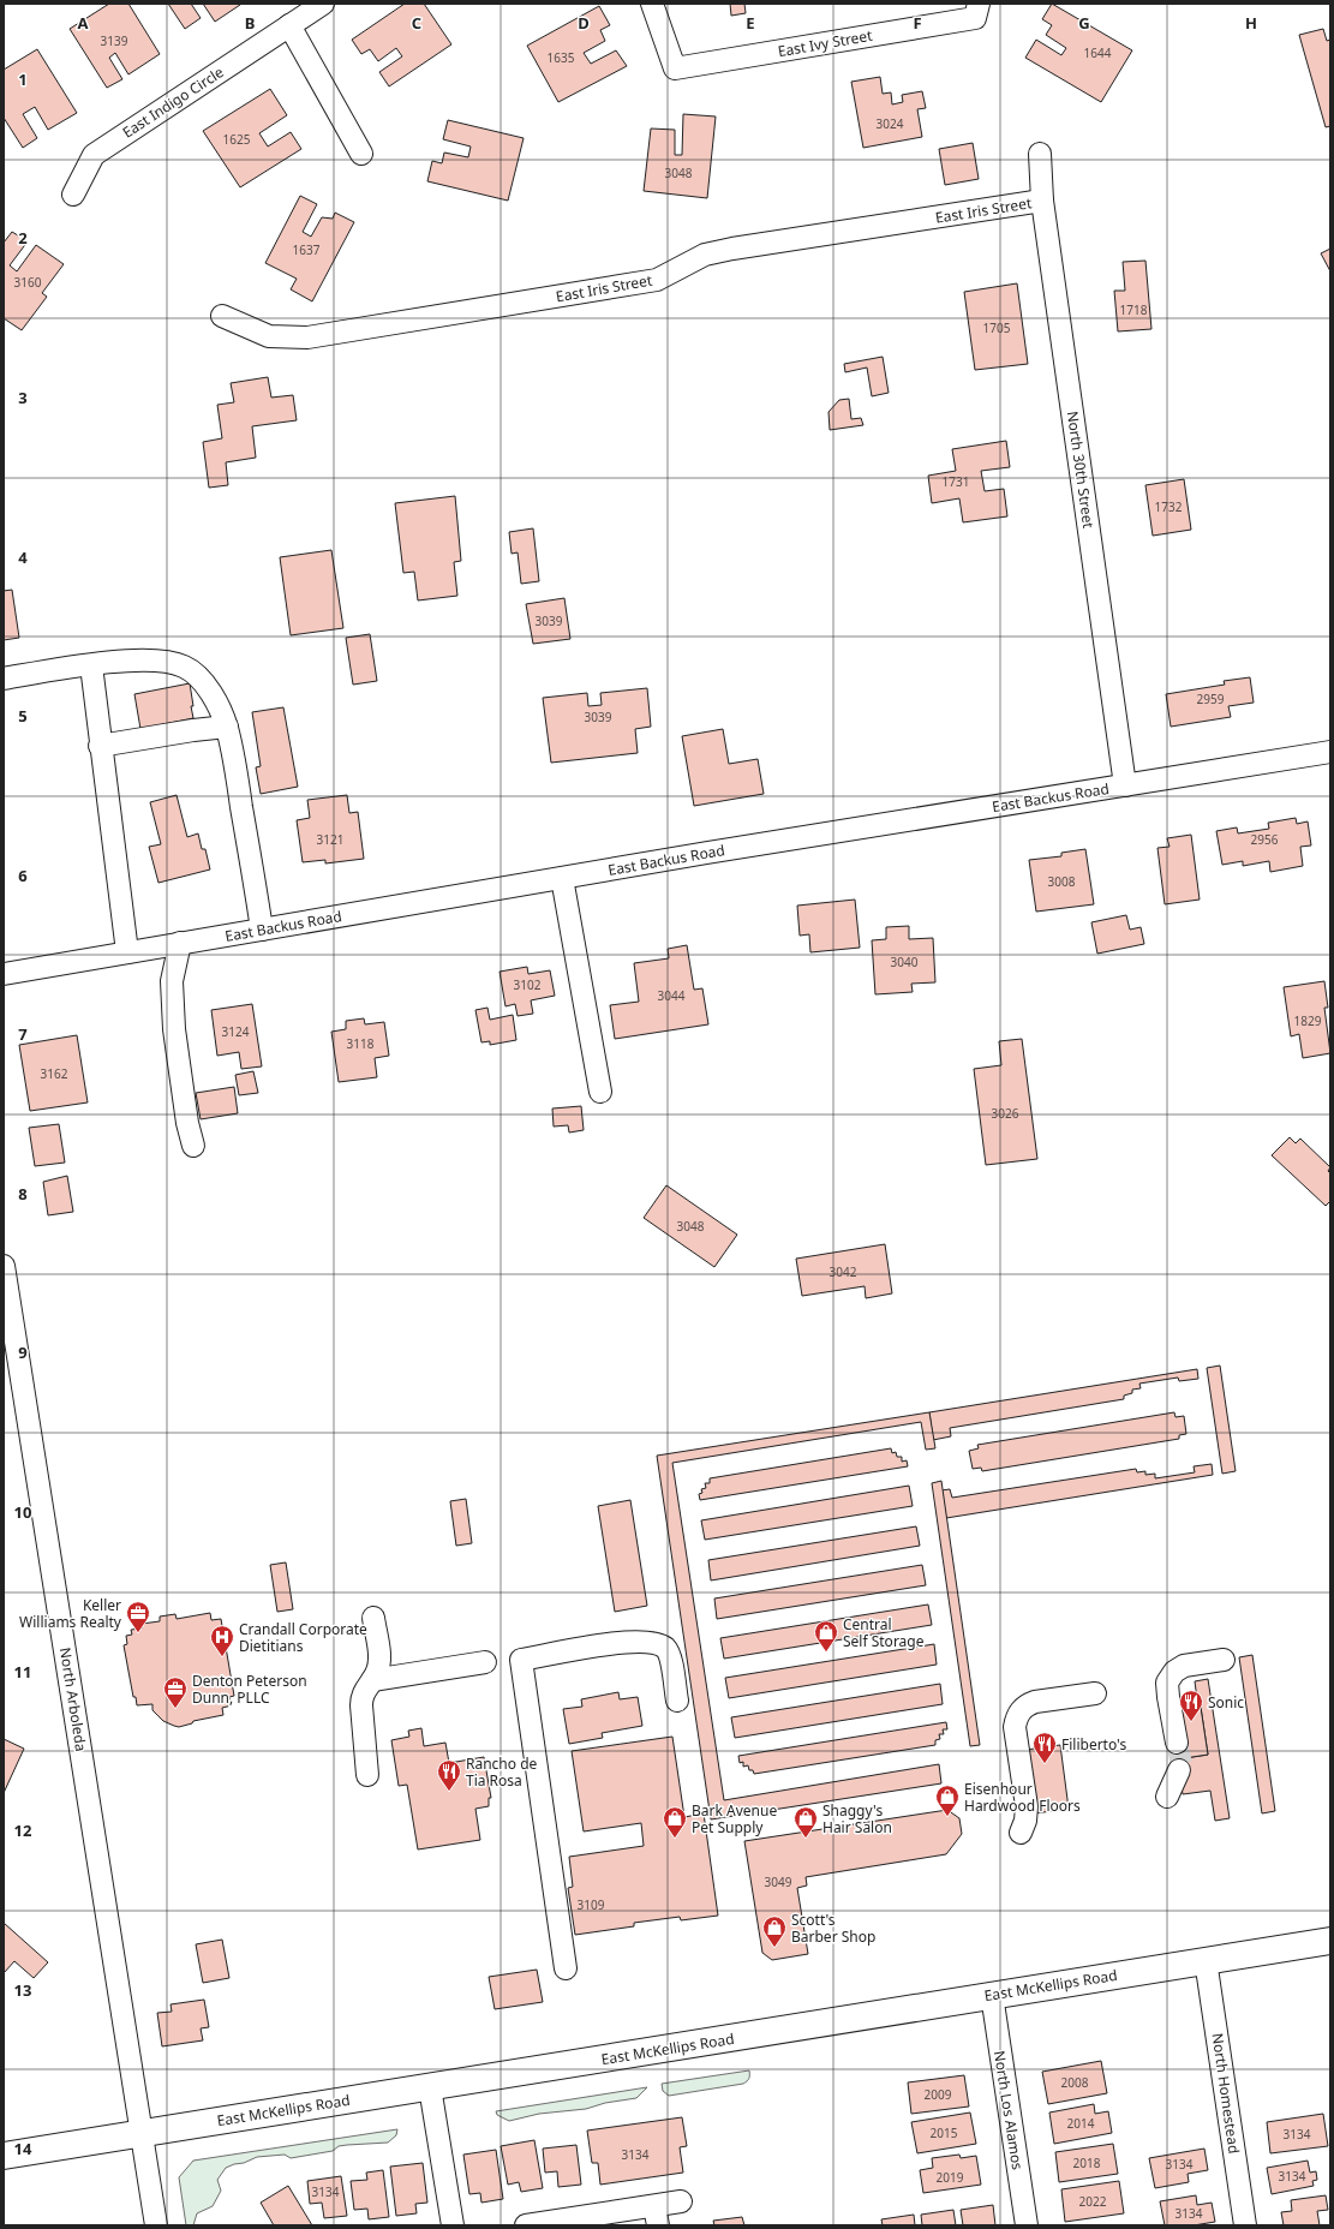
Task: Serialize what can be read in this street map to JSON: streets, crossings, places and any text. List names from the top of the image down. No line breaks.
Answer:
{"streets":{"main road":["East McKellips Road"],"street":["East Ivy Street","East Indigo Circle","East Iris Street","North 30th Street","East Backus Road","North Arboleda","North Homestead","North Los Alamos"]},"crossings":[["East Iris Street","North 30th Street"],["North 30th Street","East Backus Road"],["North Arboleda","East McKellips Road"],["East McKellips Road","North Homestead"],["East McKellips Road","North Los Alamos"]],"places":{"office":["Keller Williams Realty","Denton Peterson Dunn, PLLC"],"shop":["Central Self Storage","Eisenhour Hardwood Floors","Bark Avenue Pet Supply","Shaggy's Hair Salon","Scott's Barber Shop"],"hospital":["Crandall Corporate Dietitians"],"restaurant":["Sonic","Filiberto's","Rancho de Tia Rosa"]},"house_numbers":["3139","1644","1635","3024","1625","3048","1637","3160","1718","1705","1731","1732","3039","2959","3039","3121","2956","3008","3040","3102","3044","1829","3124","3118","3162","3026","3048","3042","3049","3109","2008","2009","2014","2015","3134","3134","2018","3134","3134","2019","3134","2022","3134"],"grid":{"columns":["A","B","C","D","E","F","G","H"],"rows":["1","2","3","4","5","6","7","8","9","10","11","12","13","14"]}}
